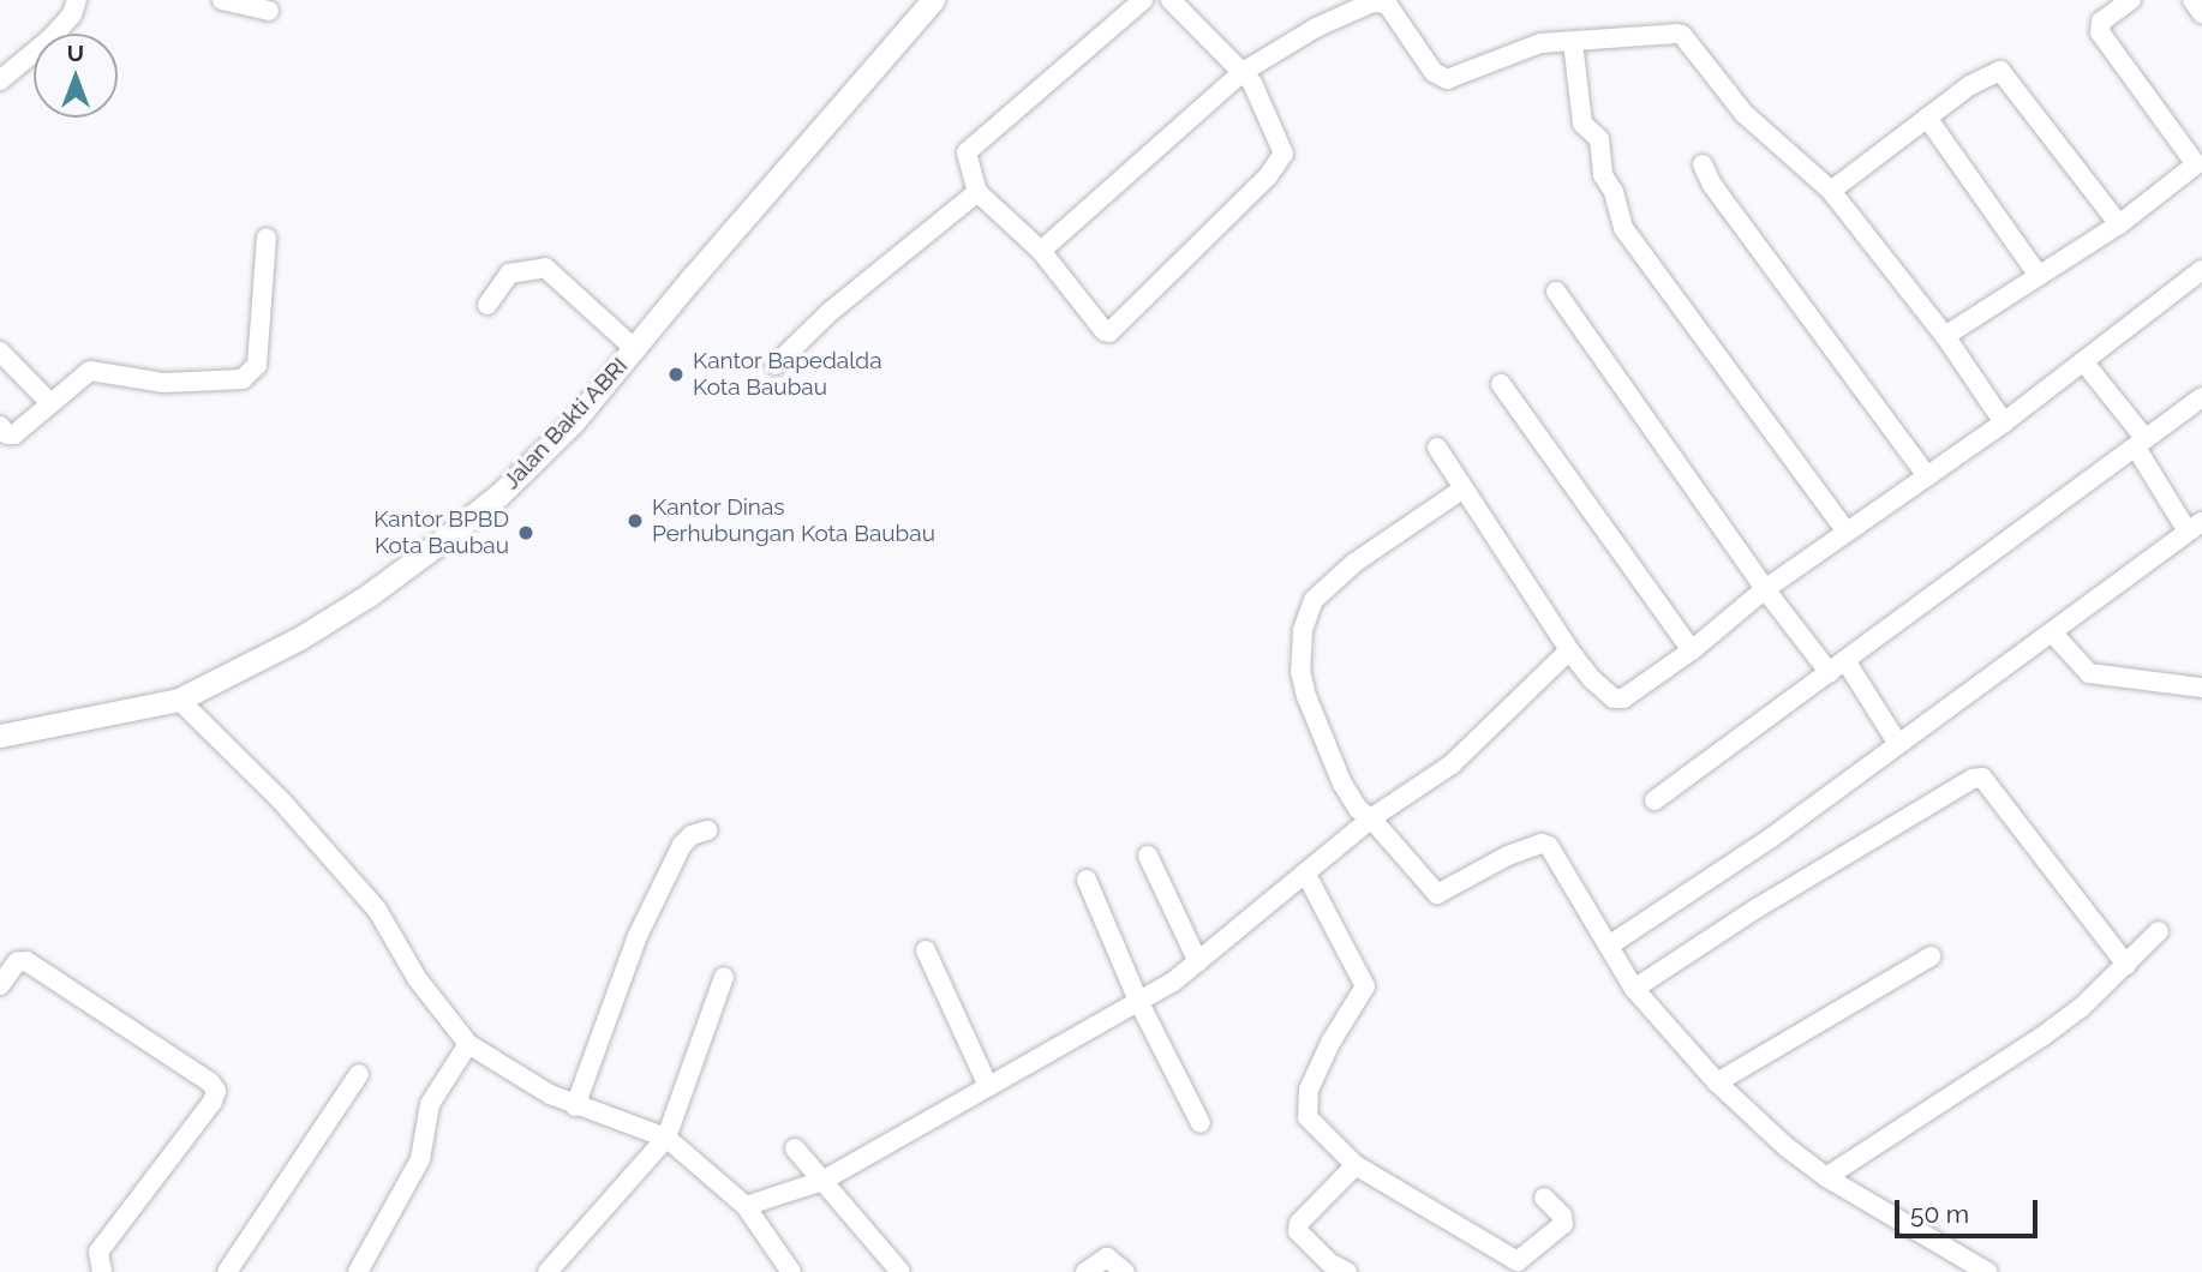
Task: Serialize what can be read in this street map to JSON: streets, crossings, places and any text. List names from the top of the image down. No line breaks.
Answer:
{"streets":{"street":["Jalan Bakti ABRI"]},"places":["Kantor Bapedalda Kota Baubau","Kantor Dinas Perhubungan Kota Baubau","Kantor BPBD Kota Baubau"],"scale_bar":"50 m","north":"top"}
